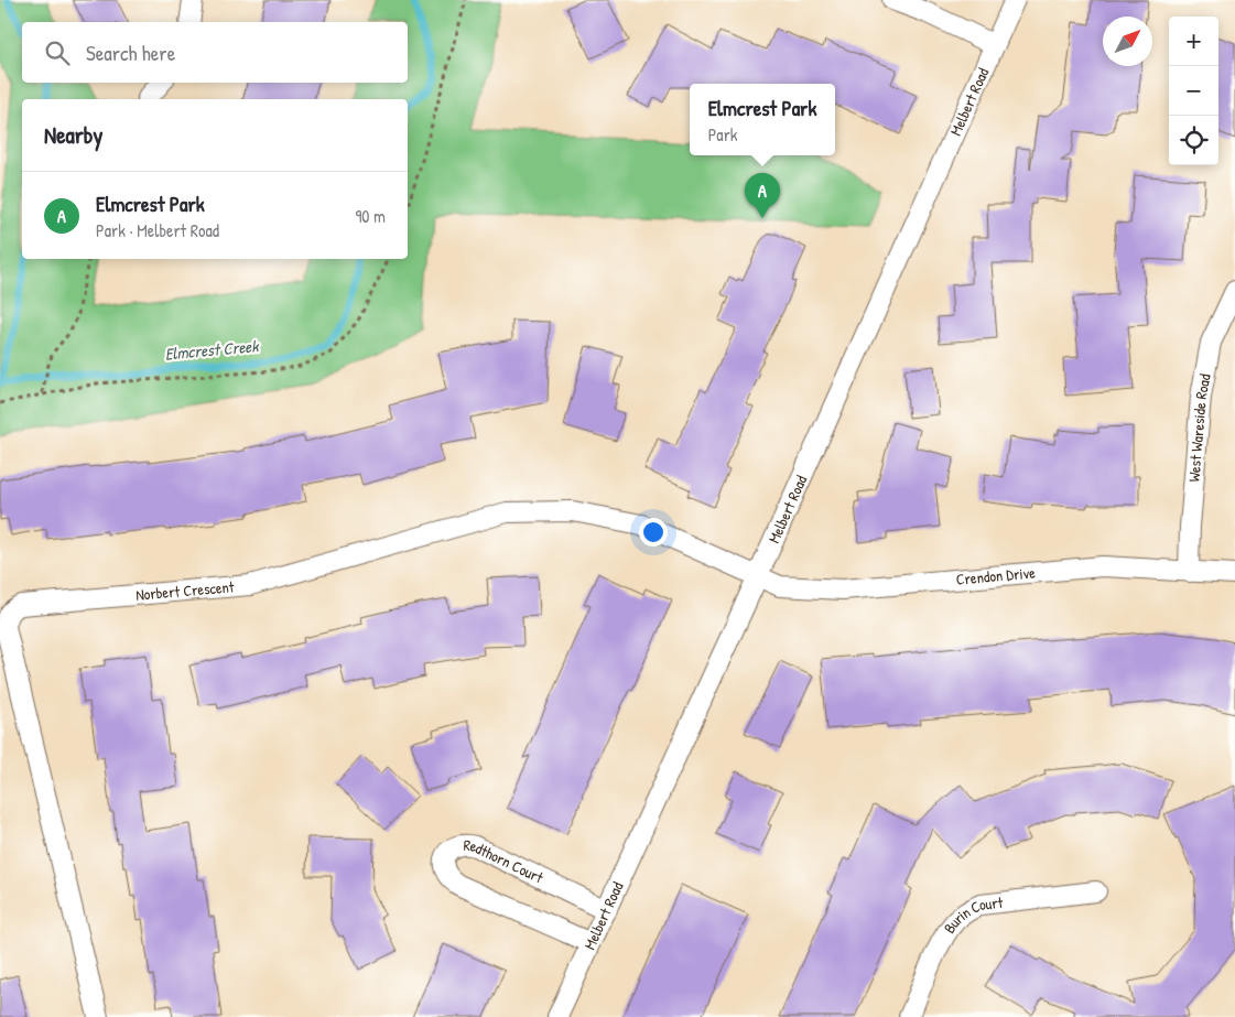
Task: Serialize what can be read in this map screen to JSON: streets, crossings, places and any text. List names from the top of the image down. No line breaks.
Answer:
{"streets":{"street":["Melbert Road","West Wareside Road","Crendon Drive","Norbert Crescent","Redthorn Court","Burin Court"]},"crossings":[["Melbert Road","Crendon Drive"],["Melbert Road","Norbert Crescent"],["Melbert Road","Redthorn Court"],["West Wareside Road","Crendon Drive"],["Crendon Drive","Norbert Crescent"]],"water":["Elmcrest Creek"],"north":"top right","page":{"map_buttons":["+","−"],"search":"Search here","popup":["Elmcrest Park","Park"],"heading":"Nearby","list":[{"mark":"A","name":"Elmcrest Park","note":"Park · Melbert Road","value":"90 m"}],"pins":"A"}}
